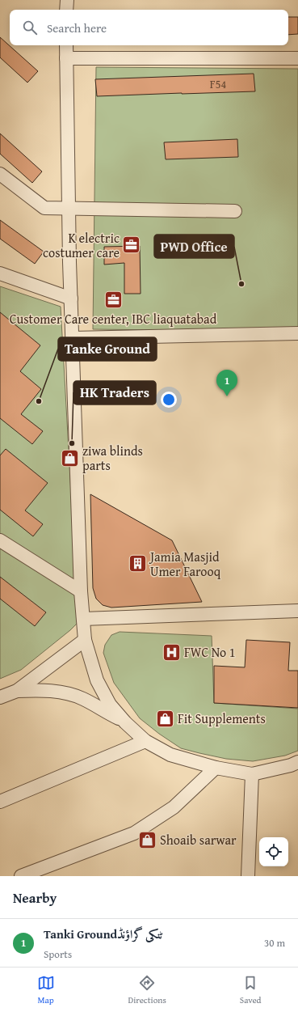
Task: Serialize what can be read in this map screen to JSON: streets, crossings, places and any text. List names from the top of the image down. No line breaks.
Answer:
{"places":{"office":["K electric costumer care","Customer Care center, IBC liaquatabad"],"other":["PWD Office","Tanke Ground","HK Traders"],"shop":["ziwa blinds parts","Fit Supplements","Shoaib sarwar"],"building":["Jamia Masjid Umer Farooq"],"hospital":["FWC No 1"]},"house_numbers":["F54"],"page":{"search":"Search here","pins":"1","heading":"Nearby","list":[{"mark":"1","name":"Tanki Groundٹنکی گراؤنڈ","note":"Sports","value":"30 m"}],"nav":["Map","Directions","Saved"]}}
